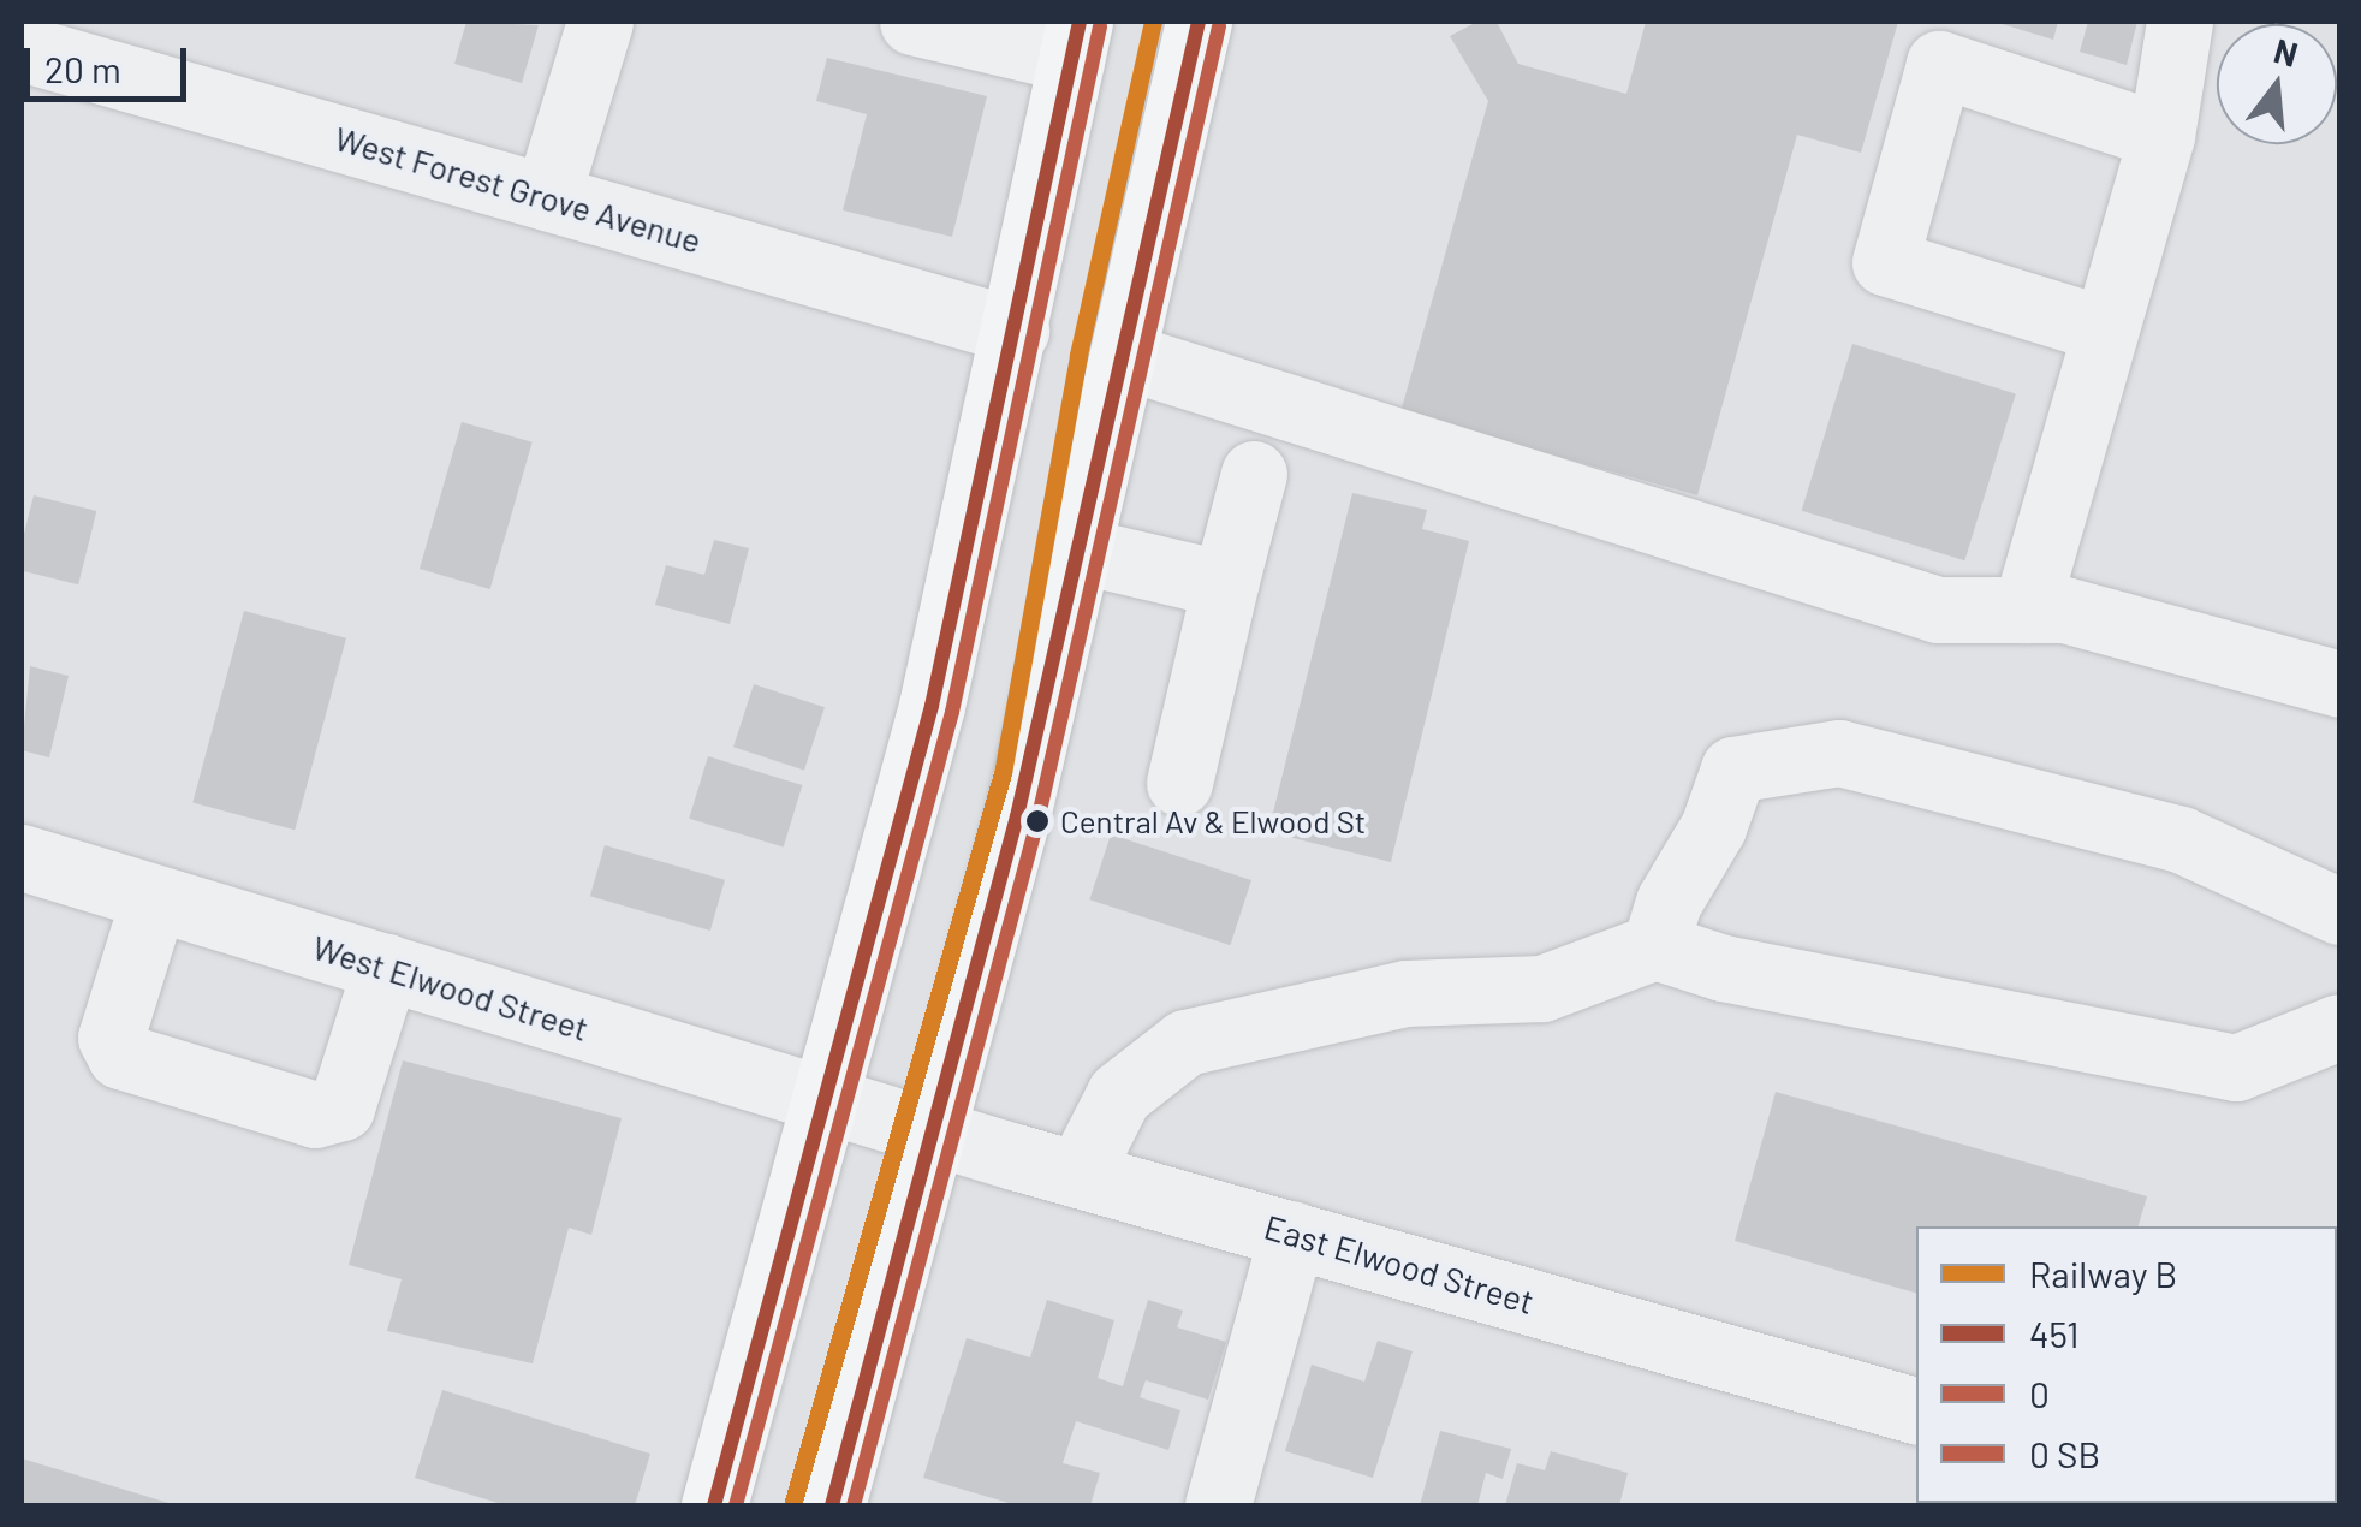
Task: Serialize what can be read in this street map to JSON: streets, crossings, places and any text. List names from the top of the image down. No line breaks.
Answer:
{"streets":{"street":["West Forest Grove Avenue","West Elwood Street","East Elwood Street"]},"crossings":[["West Elwood Street","East Elwood Street"]],"places":["Central Av & Elwood St"],"lines":["rail line B","transit line 451","transit line 0"],"legend":["Railway B","451","0","0 SB"],"scale_bar":"20 m","north":"top"}
